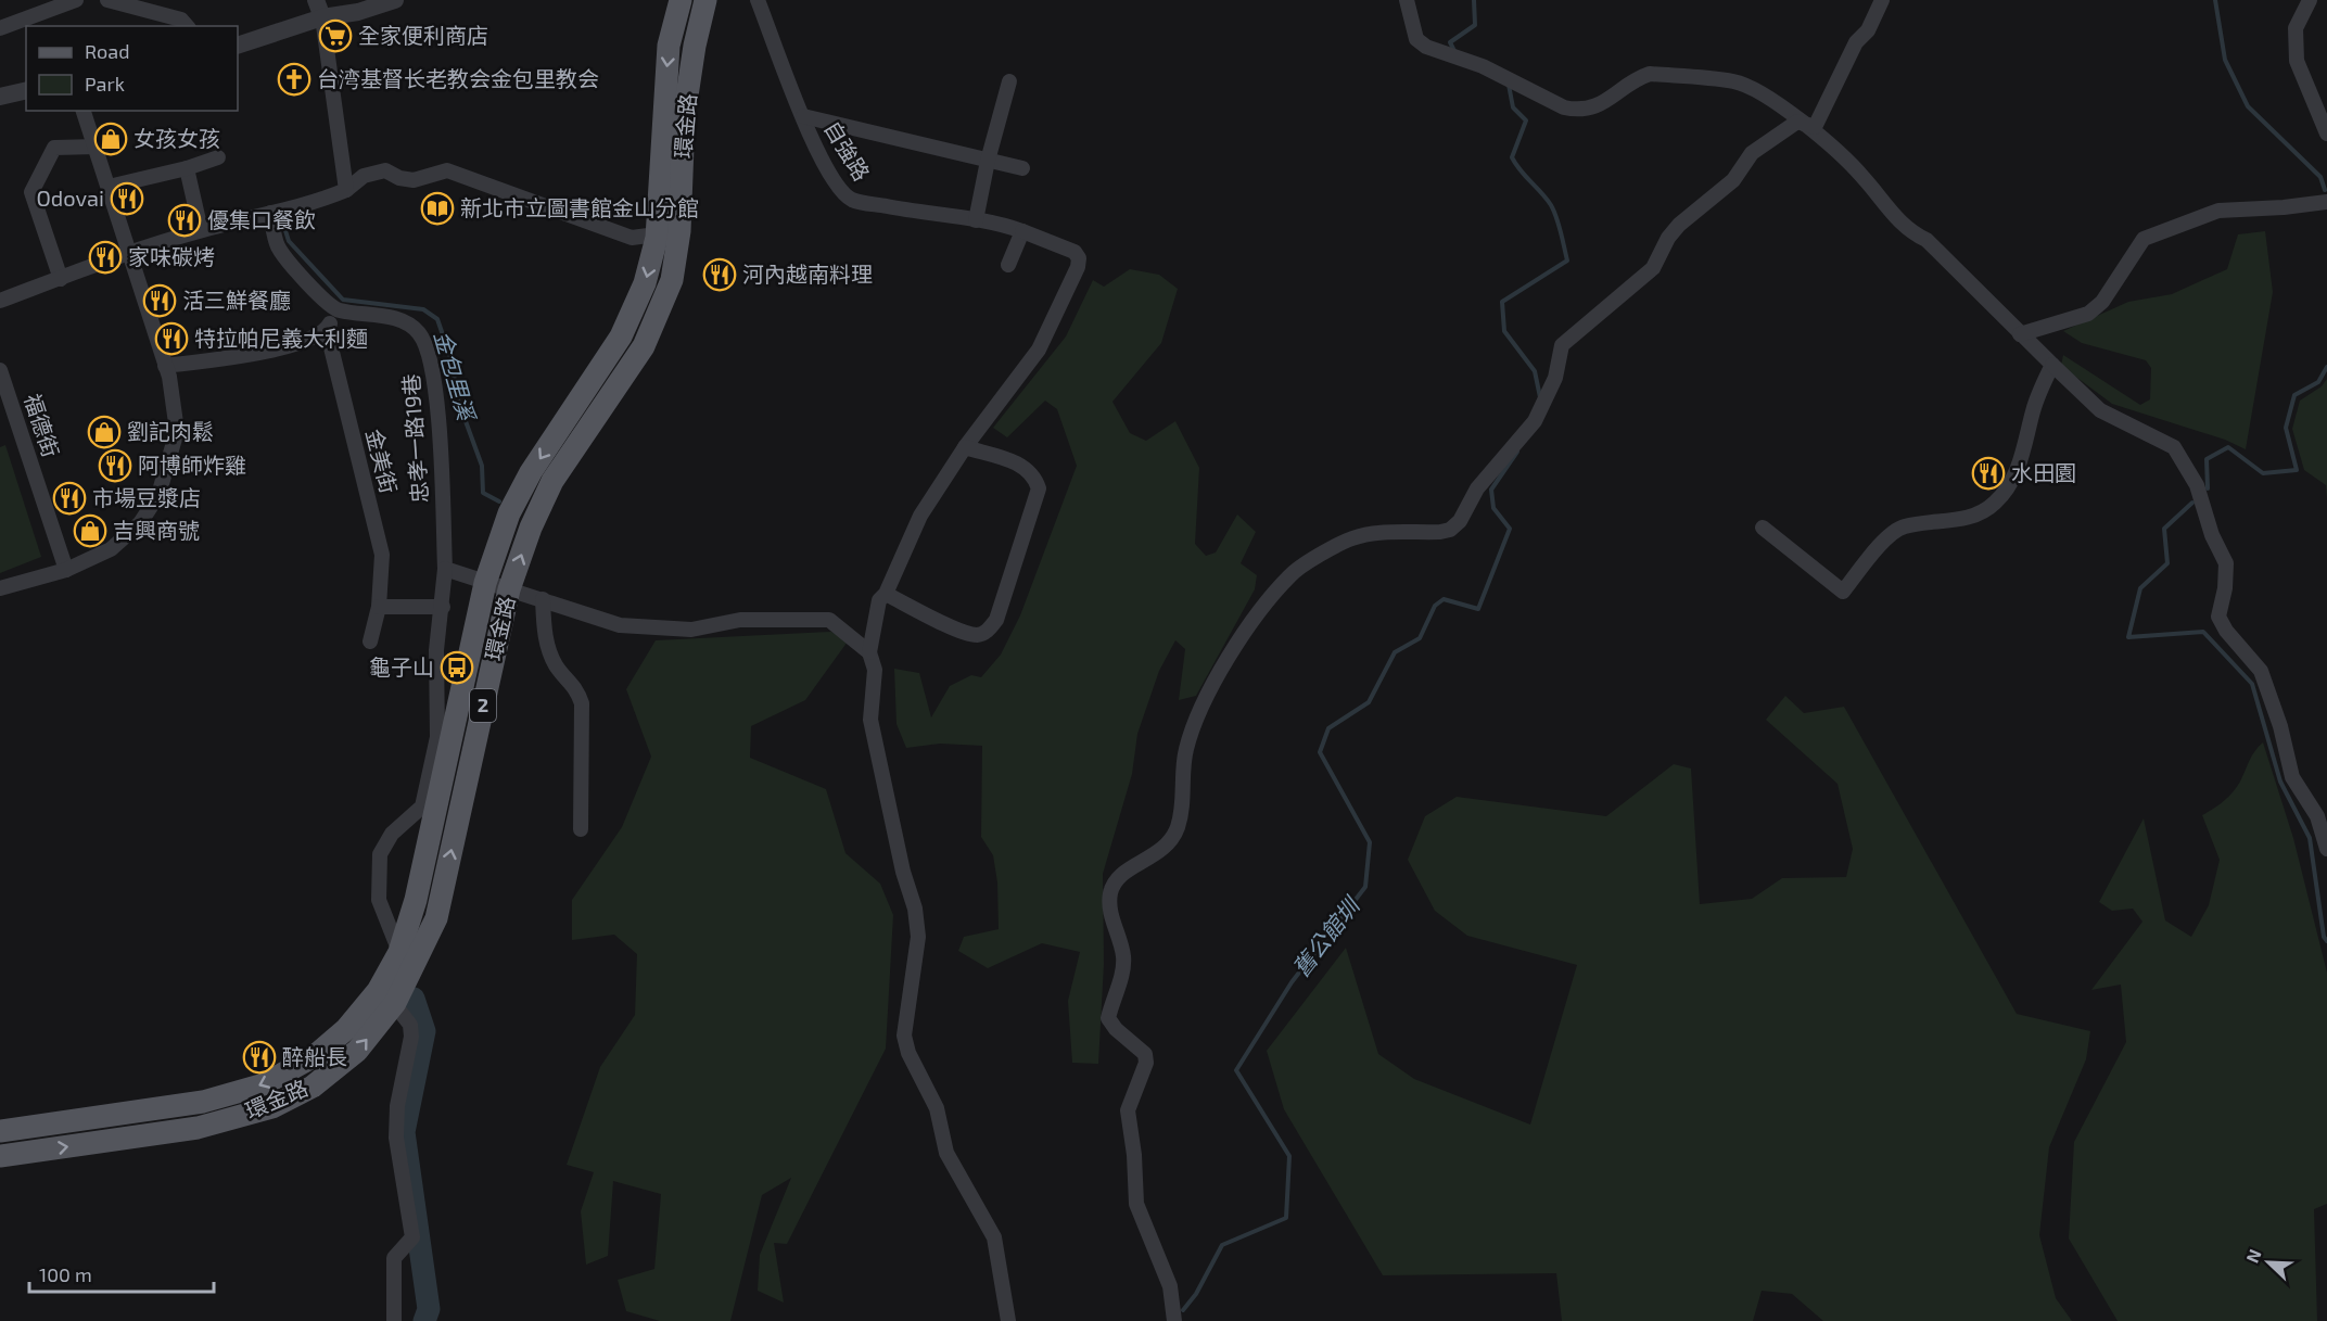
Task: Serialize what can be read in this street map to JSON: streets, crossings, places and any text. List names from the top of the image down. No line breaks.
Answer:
{"streets":{"main road":["環金路","2"],"street":["自強路","福德街","忠孝一路19巷","金美街"]},"crossings":[["環金路","忠孝一路19巷"]],"water":["金包里溪","舊公館圳"],"places":{"supermarket":["全家便利商店"],"church":["台湾基督长老教会金包里教会"],"shop":["女孩女孩","劉記肉鬆","吉興商號"],"restaurant":["Odovai","優集口餐飲","家味碳烤","河內越南料理","活三鮮餐廳","特拉帕尼義大利麵","阿博師炸雞","水田園","市場豆漿店","醉船長"],"library":["新北市立圖書館金山分館"],"bus stop":["龜子山"]},"legend":["Road","Park"],"scale_bar":"100 m","north":"top left"}
